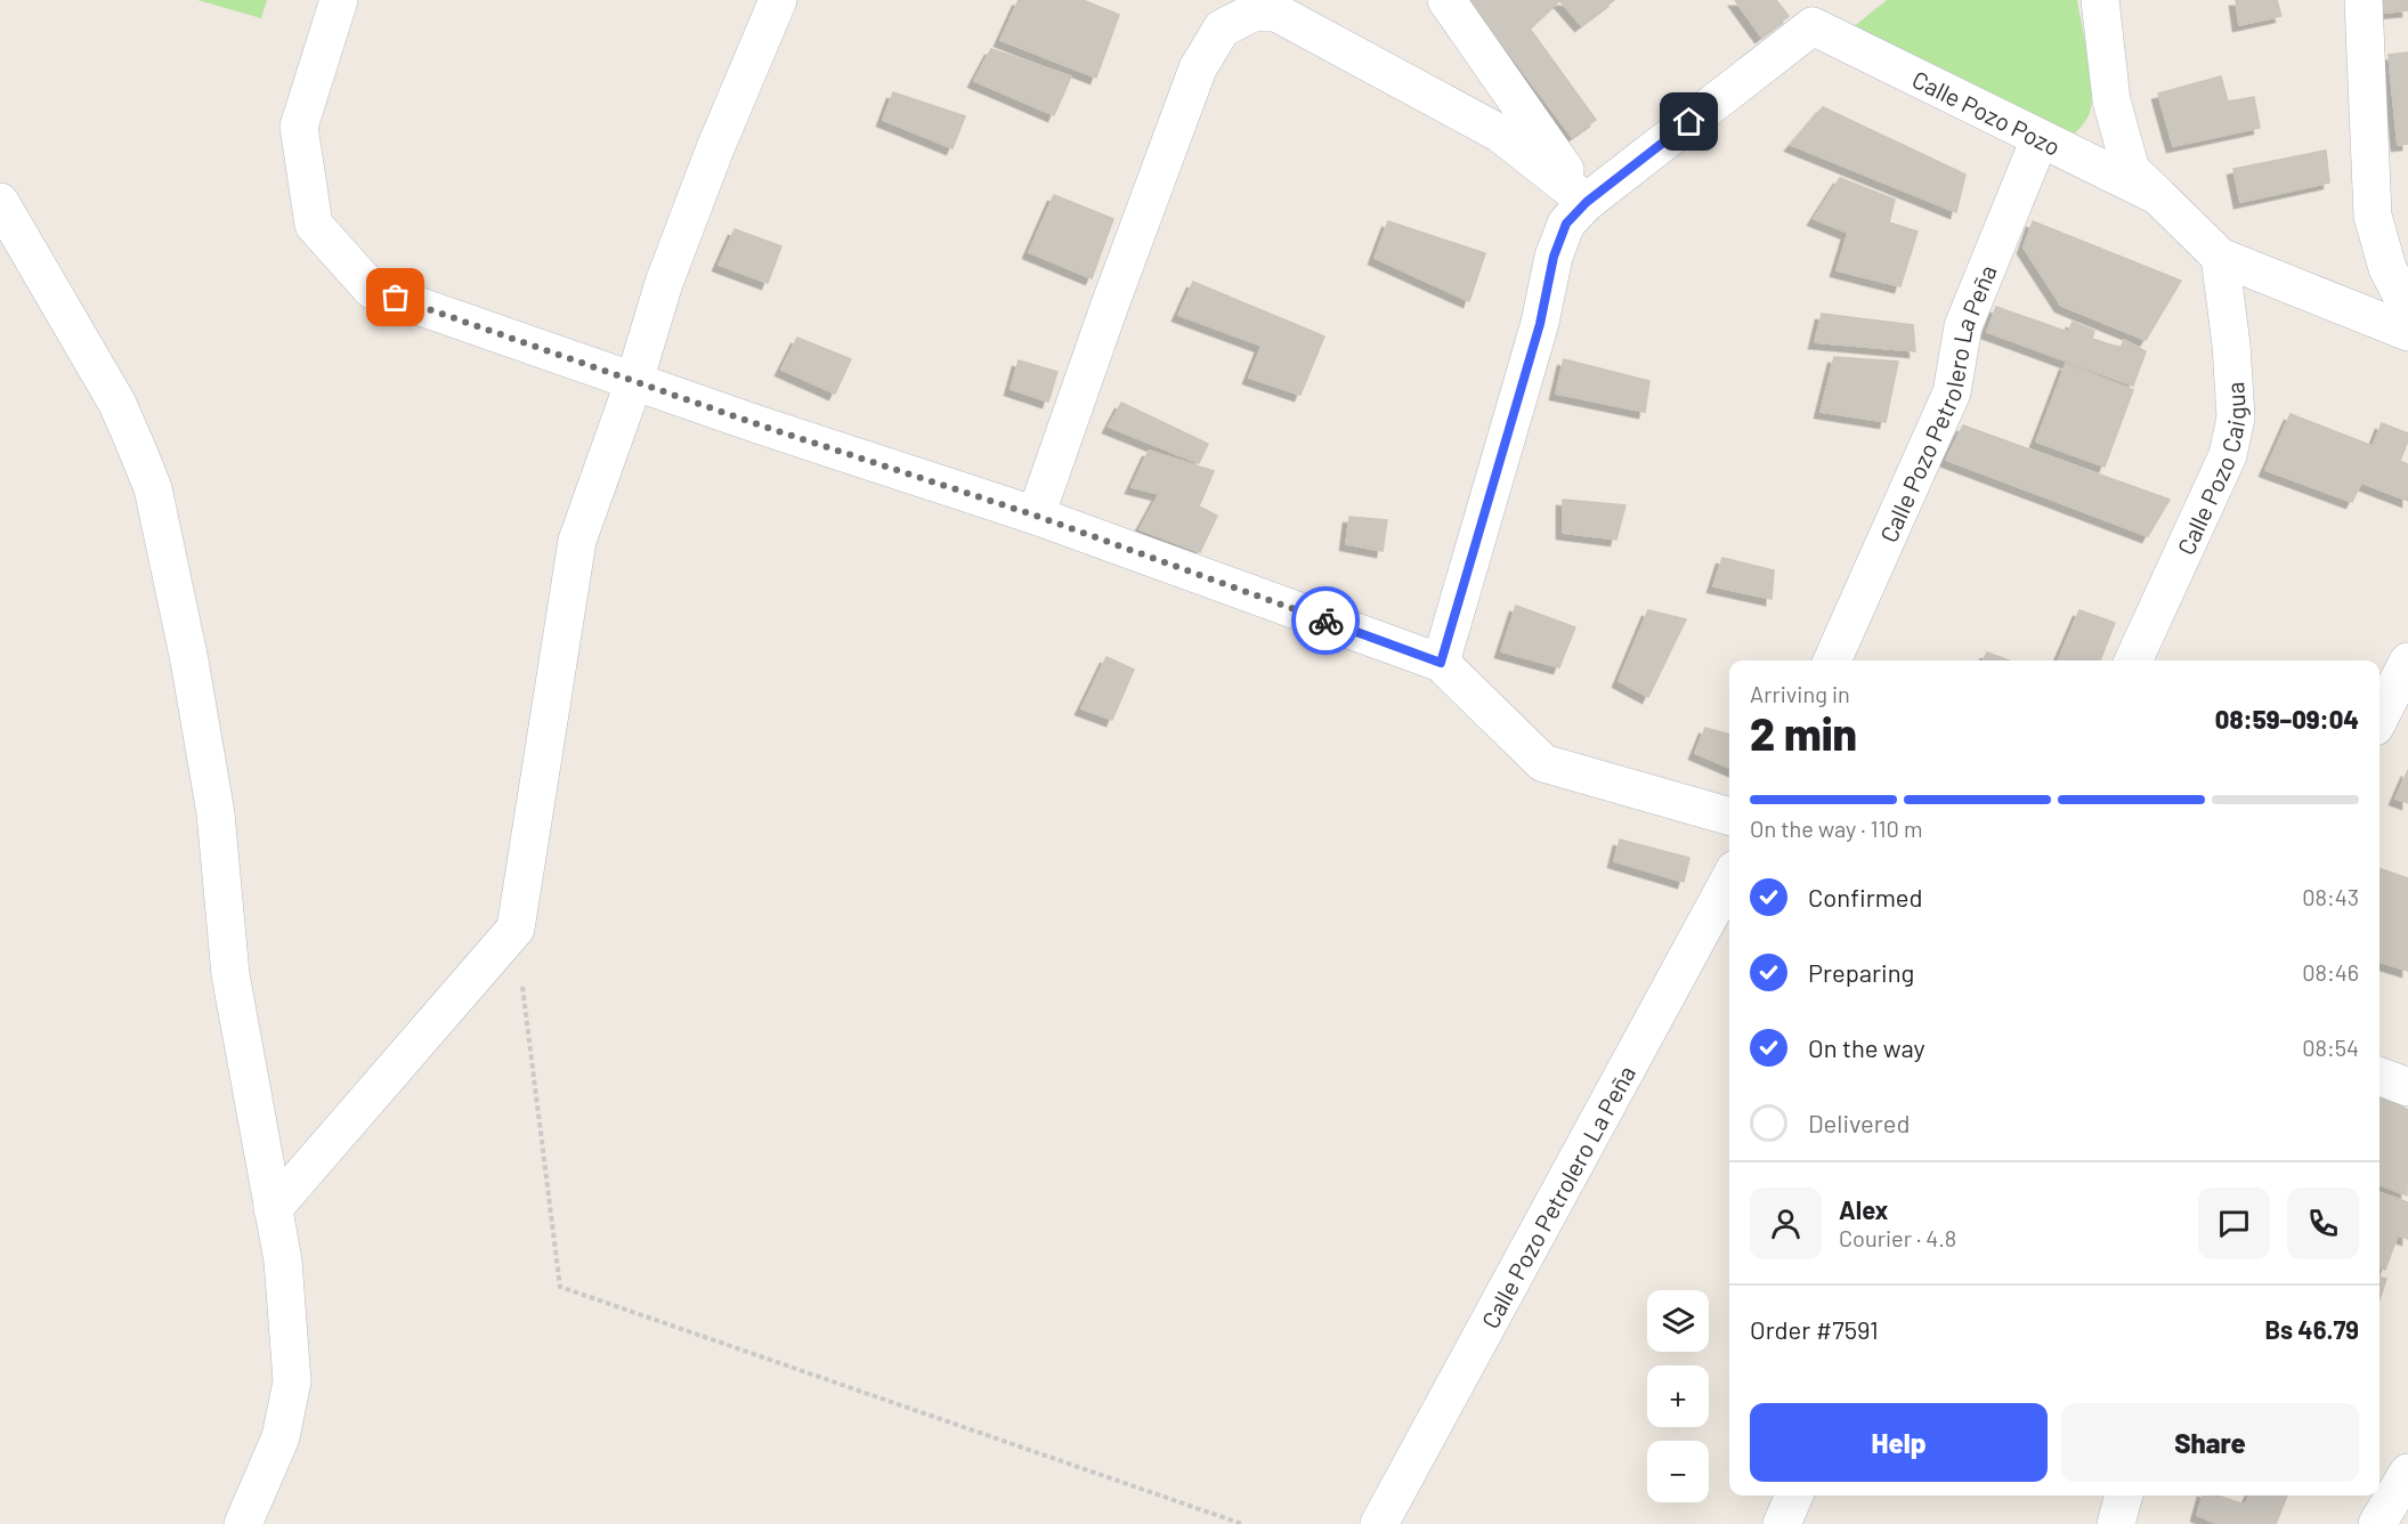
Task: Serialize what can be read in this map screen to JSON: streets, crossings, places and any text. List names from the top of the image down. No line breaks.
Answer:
{"streets":{"street":["Calle Pozo Pozo","Calle Pozo Petrolero La Peña","Calle Pozo Caigua"]},"crossings":[["Calle Pozo Pozo","Calle Pozo Petrolero La Peña"],["Calle Pozo Pozo","Calle Pozo Caigua"]],"page":{"heading":["2 min","Arriving in","08:59–09:04"],"panel":["Alex","Courier · 4.8","Order #7591","Bs 46.79"],"bar":"On the way · 110 m","list":[["Confirmed","08:43"],["Preparing","08:46"],["On the way","08:54"],"Delivered"],"map_buttons":["+","−"],"buttons":["Help","Share"]}}
